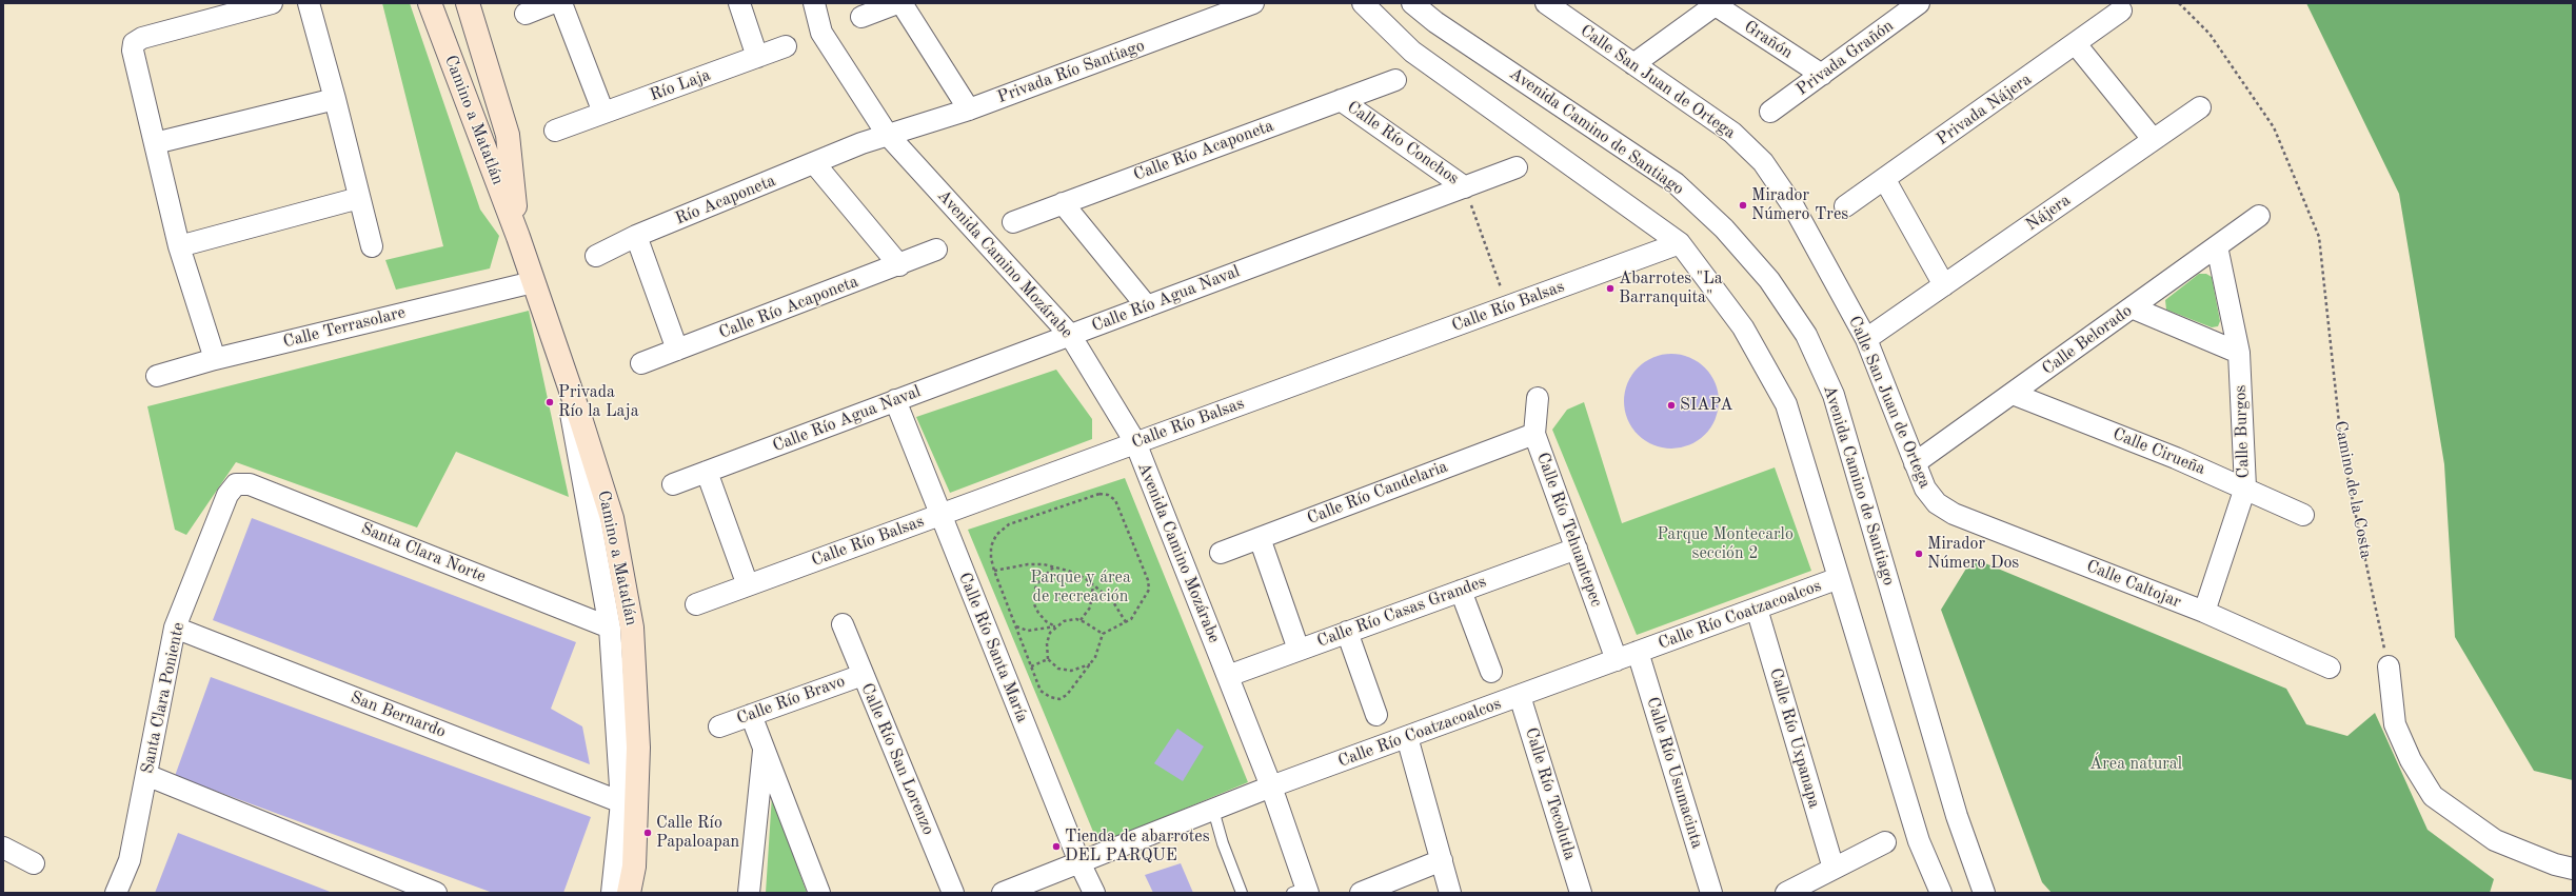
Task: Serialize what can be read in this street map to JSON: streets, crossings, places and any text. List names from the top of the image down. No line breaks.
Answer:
{"streets":{"street":["Grañón","Privada Grañón","Privada Río Santiago","Calle San Juan de Ortega","Río Laja","Privada Nájera","Camino a Matatlán","Avenida Camino de Santiago","Calle Río Conchos","Calle Río Acaponeta","Río Acaponeta","Nájera","Avenida Camino Mozárabe","Calle Río Agua Naval","Calle Río Balsas","Calle Terrasolare","Calle Belorado","Calle Burgos","Calle Cirueña","Calle Río Candelaria","Calle Río Tehuantepec","Santa Clara Norte","Calle Caltojar","Calle Río Casas Grandes","Calle Río Coatzacoalcos","Calle Río Santa María","Santa Clara Poniente","Calle Río Bravo","San Bernardo","Calle Río Uxpanapa","Calle Río San Lorenzo","Calle Río Usumacinta","Calle Río Tecolutla"],"path":["Camino de la Costa"]},"crossings":[["Grañón","Privada Grañón"],["Privada Río Santiago","Río Acaponeta"],["Privada Río Santiago","Avenida Camino Mozárabe"],["Calle San Juan de Ortega","Nájera"],["Calle San Juan de Ortega","Calle Belorado"],["Calle San Juan de Ortega","Calle Caltojar"],["Camino a Matatlán","Calle Terrasolare"],["Calle Río Conchos","Calle Río Acaponeta"],["Calle Río Conchos","Calle Río Agua Naval"],["Calle Río Conchos","Calle Río Balsas"],["Río Acaponeta","Avenida Camino Mozárabe"],["Avenida Camino Mozárabe","Calle Río Agua Naval"],["Avenida Camino Mozárabe","Calle Río Balsas"],["Avenida Camino Mozárabe","Calle Río Casas Grandes"],["Avenida Camino Mozárabe","Calle Río Coatzacoalcos"],["Calle Río Agua Naval","Calle Río Santa María"],["Calle Río Balsas","Calle Río Santa María"],["Calle Belorado","Calle Burgos"],["Calle Belorado","Calle Cirueña"],["Calle Burgos","Calle Cirueña"],["Calle Burgos","Calle Caltojar"],["Calle Río Candelaria","Calle Río Tehuantepec"],["Calle Río Tehuantepec","Calle Río Casas Grandes"],["Calle Río Tehuantepec","Calle Río Coatzacoalcos"],["Santa Clara Norte","Santa Clara Poniente"],["Calle Río Coatzacoalcos","Calle Río Santa María"],["Calle Río Coatzacoalcos","Calle Río Uxpanapa"],["Calle Río Coatzacoalcos","Calle Río Usumacinta"],["Calle Río Coatzacoalcos","Calle Río Tecolutla"],["Santa Clara Poniente","San Bernardo"],["Calle Río Bravo","Calle Río San Lorenzo"]],"parks":["Parque Montecarlo sección 2","Parque y área de recreación","Área natural"],"places":["Mirador Número Tres","Abarrotes \"La Barranquita\"","Privada Río la Laja","SIAPA","Mirador Número Dos","Calle Río Papaloapan","Tienda de abarrotes DEL PARQUE"]}
